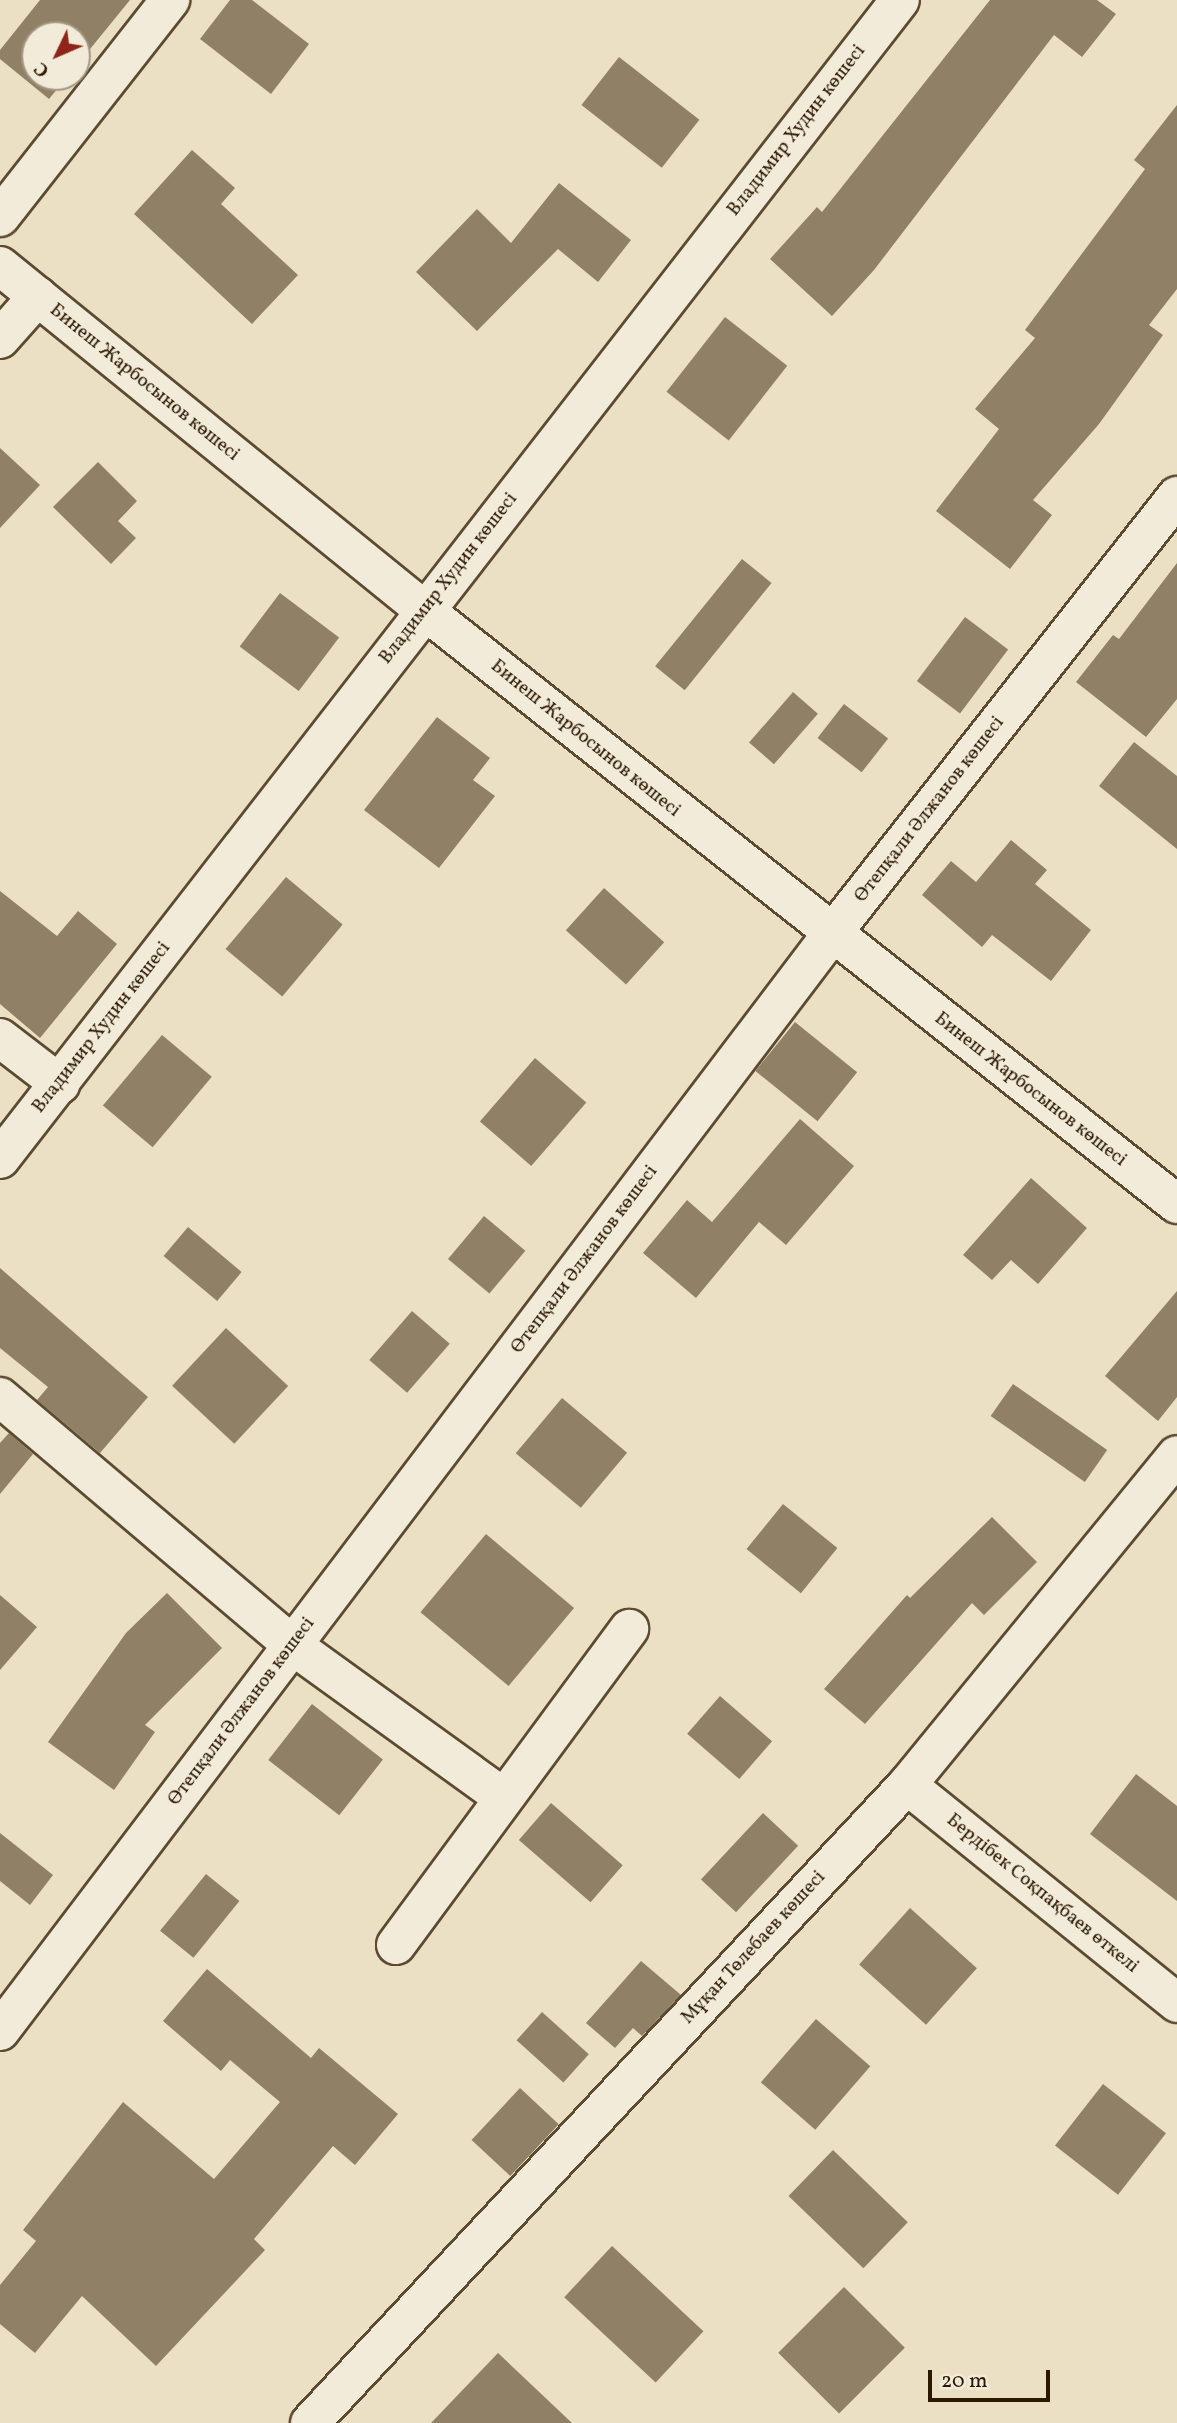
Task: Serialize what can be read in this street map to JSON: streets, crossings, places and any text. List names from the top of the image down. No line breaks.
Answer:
{"streets":{"street":["Владимир Худин көшесі","Бинеш Жарбосынов көшесі","Өтепқали Әлжанов көшесі","Бердібек Соқпақбаев өткелі","Мұқан Төлебаев көшесі"]},"crossings":[["Владимир Худин көшесі","Бинеш Жарбосынов көшесі"],["Бинеш Жарбосынов көшесі","Өтепқали Әлжанов көшесі"],["Бердібек Соқпақбаев өткелі","Мұқан Төлебаев көшесі"]],"scale_bar":"20 m","north":"bottom left"}
